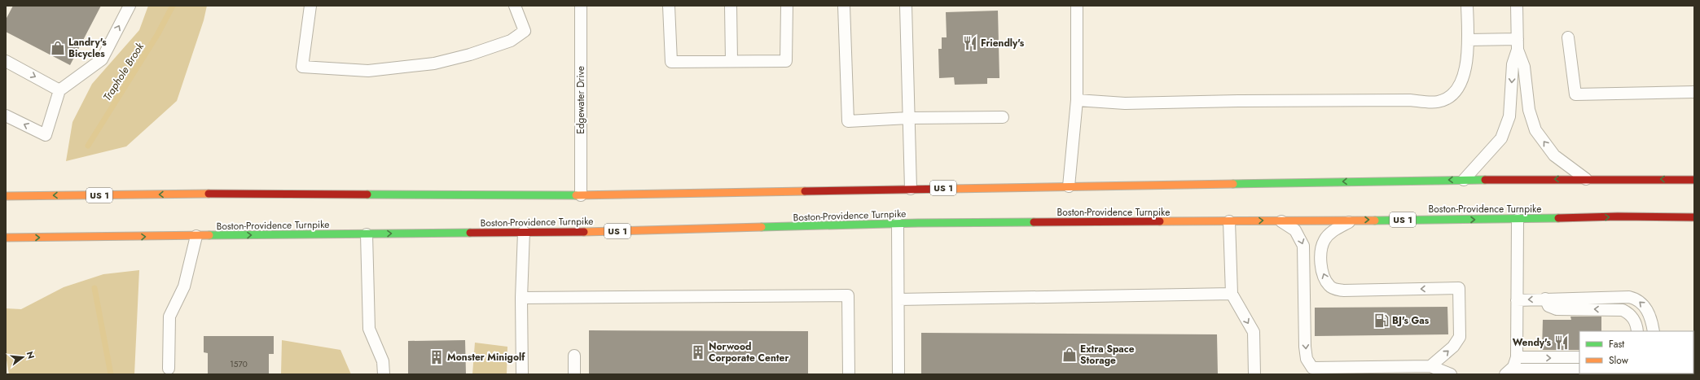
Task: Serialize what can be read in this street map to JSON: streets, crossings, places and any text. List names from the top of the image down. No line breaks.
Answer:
{"streets":{"main road":["US 1","Boston-Providence Turnpike"],"lane":["Edgewater Drive"]},"crossings":[["Edgewater Drive","US 1"]],"water":["Traphole Brook"],"places":{"restaurant":["Friendly's","Wendy's"],"shop":["Landry's Bicycles","Extra Space Storage"],"fuel station":["BJ's Gas"],"building":["Norwood Corporate Center","Monster Minigolf"]},"house_numbers":["1570"],"legend":["Fast","Slow"],"north":"right"}
